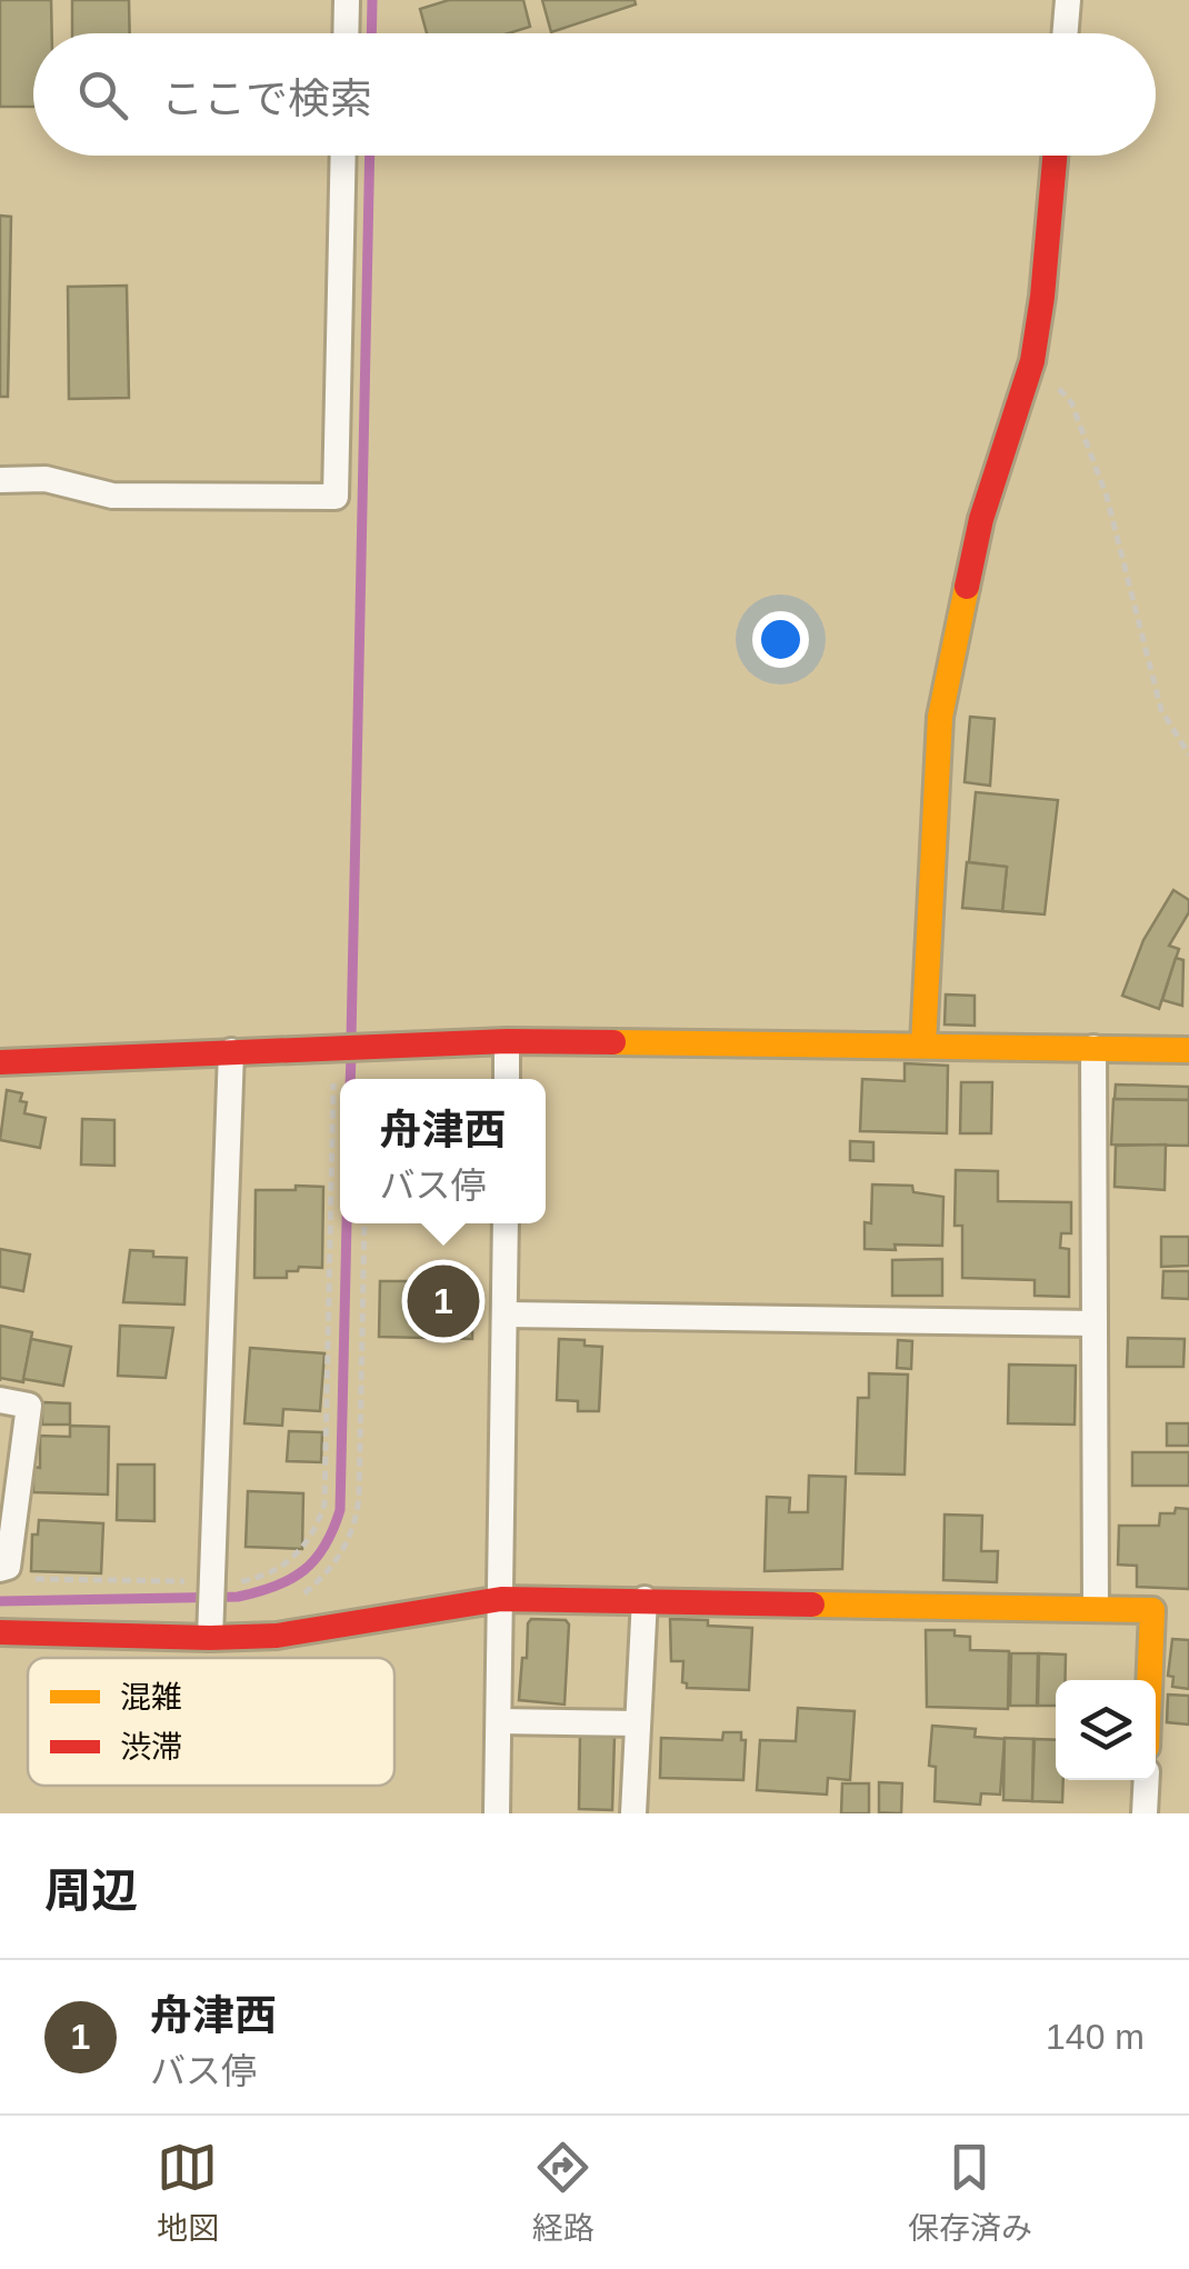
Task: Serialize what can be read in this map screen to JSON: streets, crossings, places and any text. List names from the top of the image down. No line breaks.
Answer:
{"legend":["混雑","渋滞"],"page":{"search":"ここで検索","popup":["舟津西","バス停"],"pins":"1","heading":"周辺","list":[{"mark":"1","name":"舟津西","note":"バス停","value":"140 m"}],"nav":["地図","経路","保存済み"]}}
